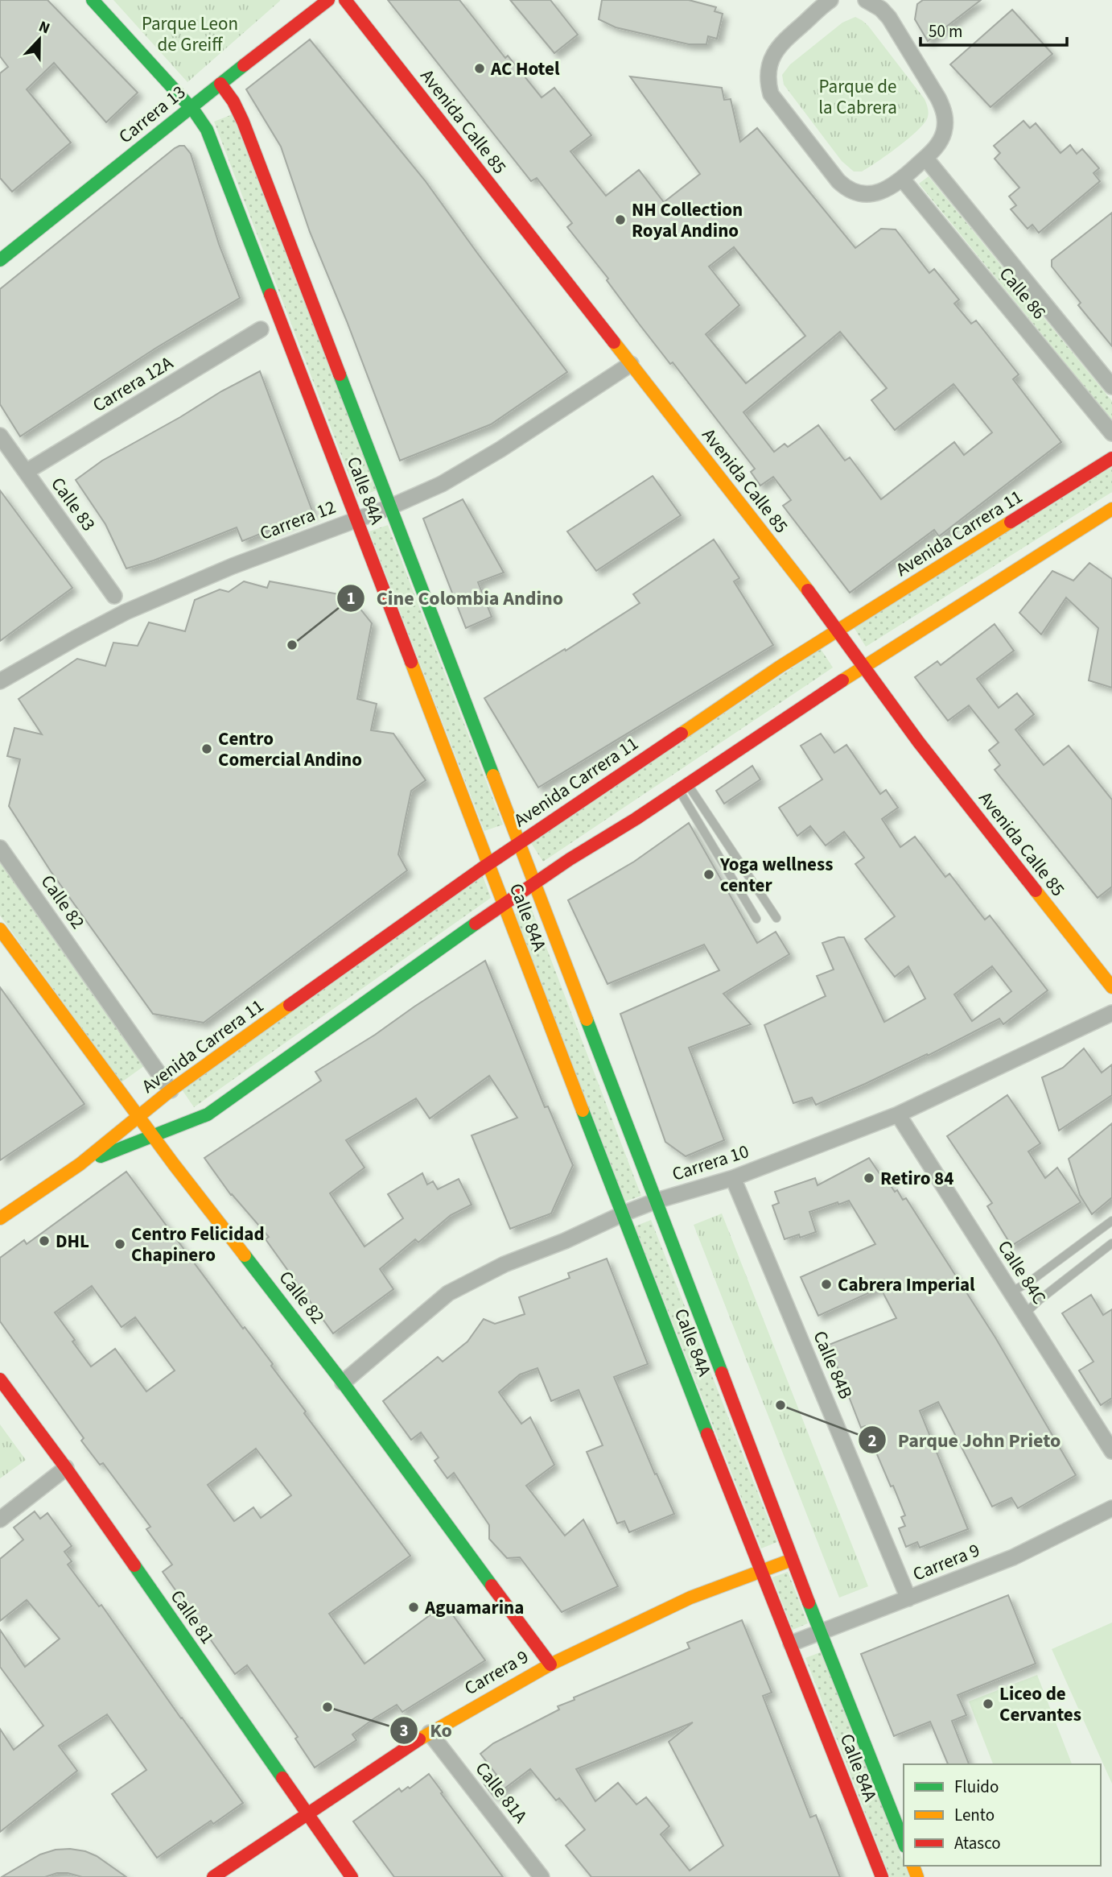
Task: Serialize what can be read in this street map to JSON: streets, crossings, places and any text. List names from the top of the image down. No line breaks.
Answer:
{"streets":{"street":["Carrera 13","Avenida Calle 85","Calle 86","Carrera 12A","Calle 84A","Calle 83","Carrera 12","Avenida Carrera 11","Calle 82","Carrera 10","Calle 84C","Calle 84B","Carrera 9","Calle 81","Calle 81A"]},"crossings":[["Carrera 13","Calle 84A"],["Avenida Calle 85","Carrera 12"],["Avenida Calle 85","Avenida Carrera 11"],["Carrera 12A","Calle 83"],["Calle 84A","Carrera 12"],["Calle 84A","Avenida Carrera 11"],["Calle 84A","Carrera 10"],["Calle 84A","Carrera 9"],["Avenida Carrera 11","Calle 82"],["Calle 82","Carrera 10"],["Calle 82","Carrera 9"],["Carrera 10","Calle 84C"],["Carrera 10","Calle 84B"],["Calle 84B","Carrera 9"],["Carrera 9","Calle 81"],["Carrera 9","Calle 81A"]],"parks":["Parque Leon de Greiff","Parque de la Cabrera"],"places":["AC Hotel","NH Collection Royal Andino","Cine Colombia Andino","Centro Comercial Andino","Yoga wellness center","Retiro 84","DHL","Centro Felicidad Chapinero","Cabrera Imperial","Parque John Prieto","Aguamarina","Liceo de Cervantes","Ko"],"legend":["Fluido","Lento","Atasco"],"scale_bar":"50 m","north":"top"}
